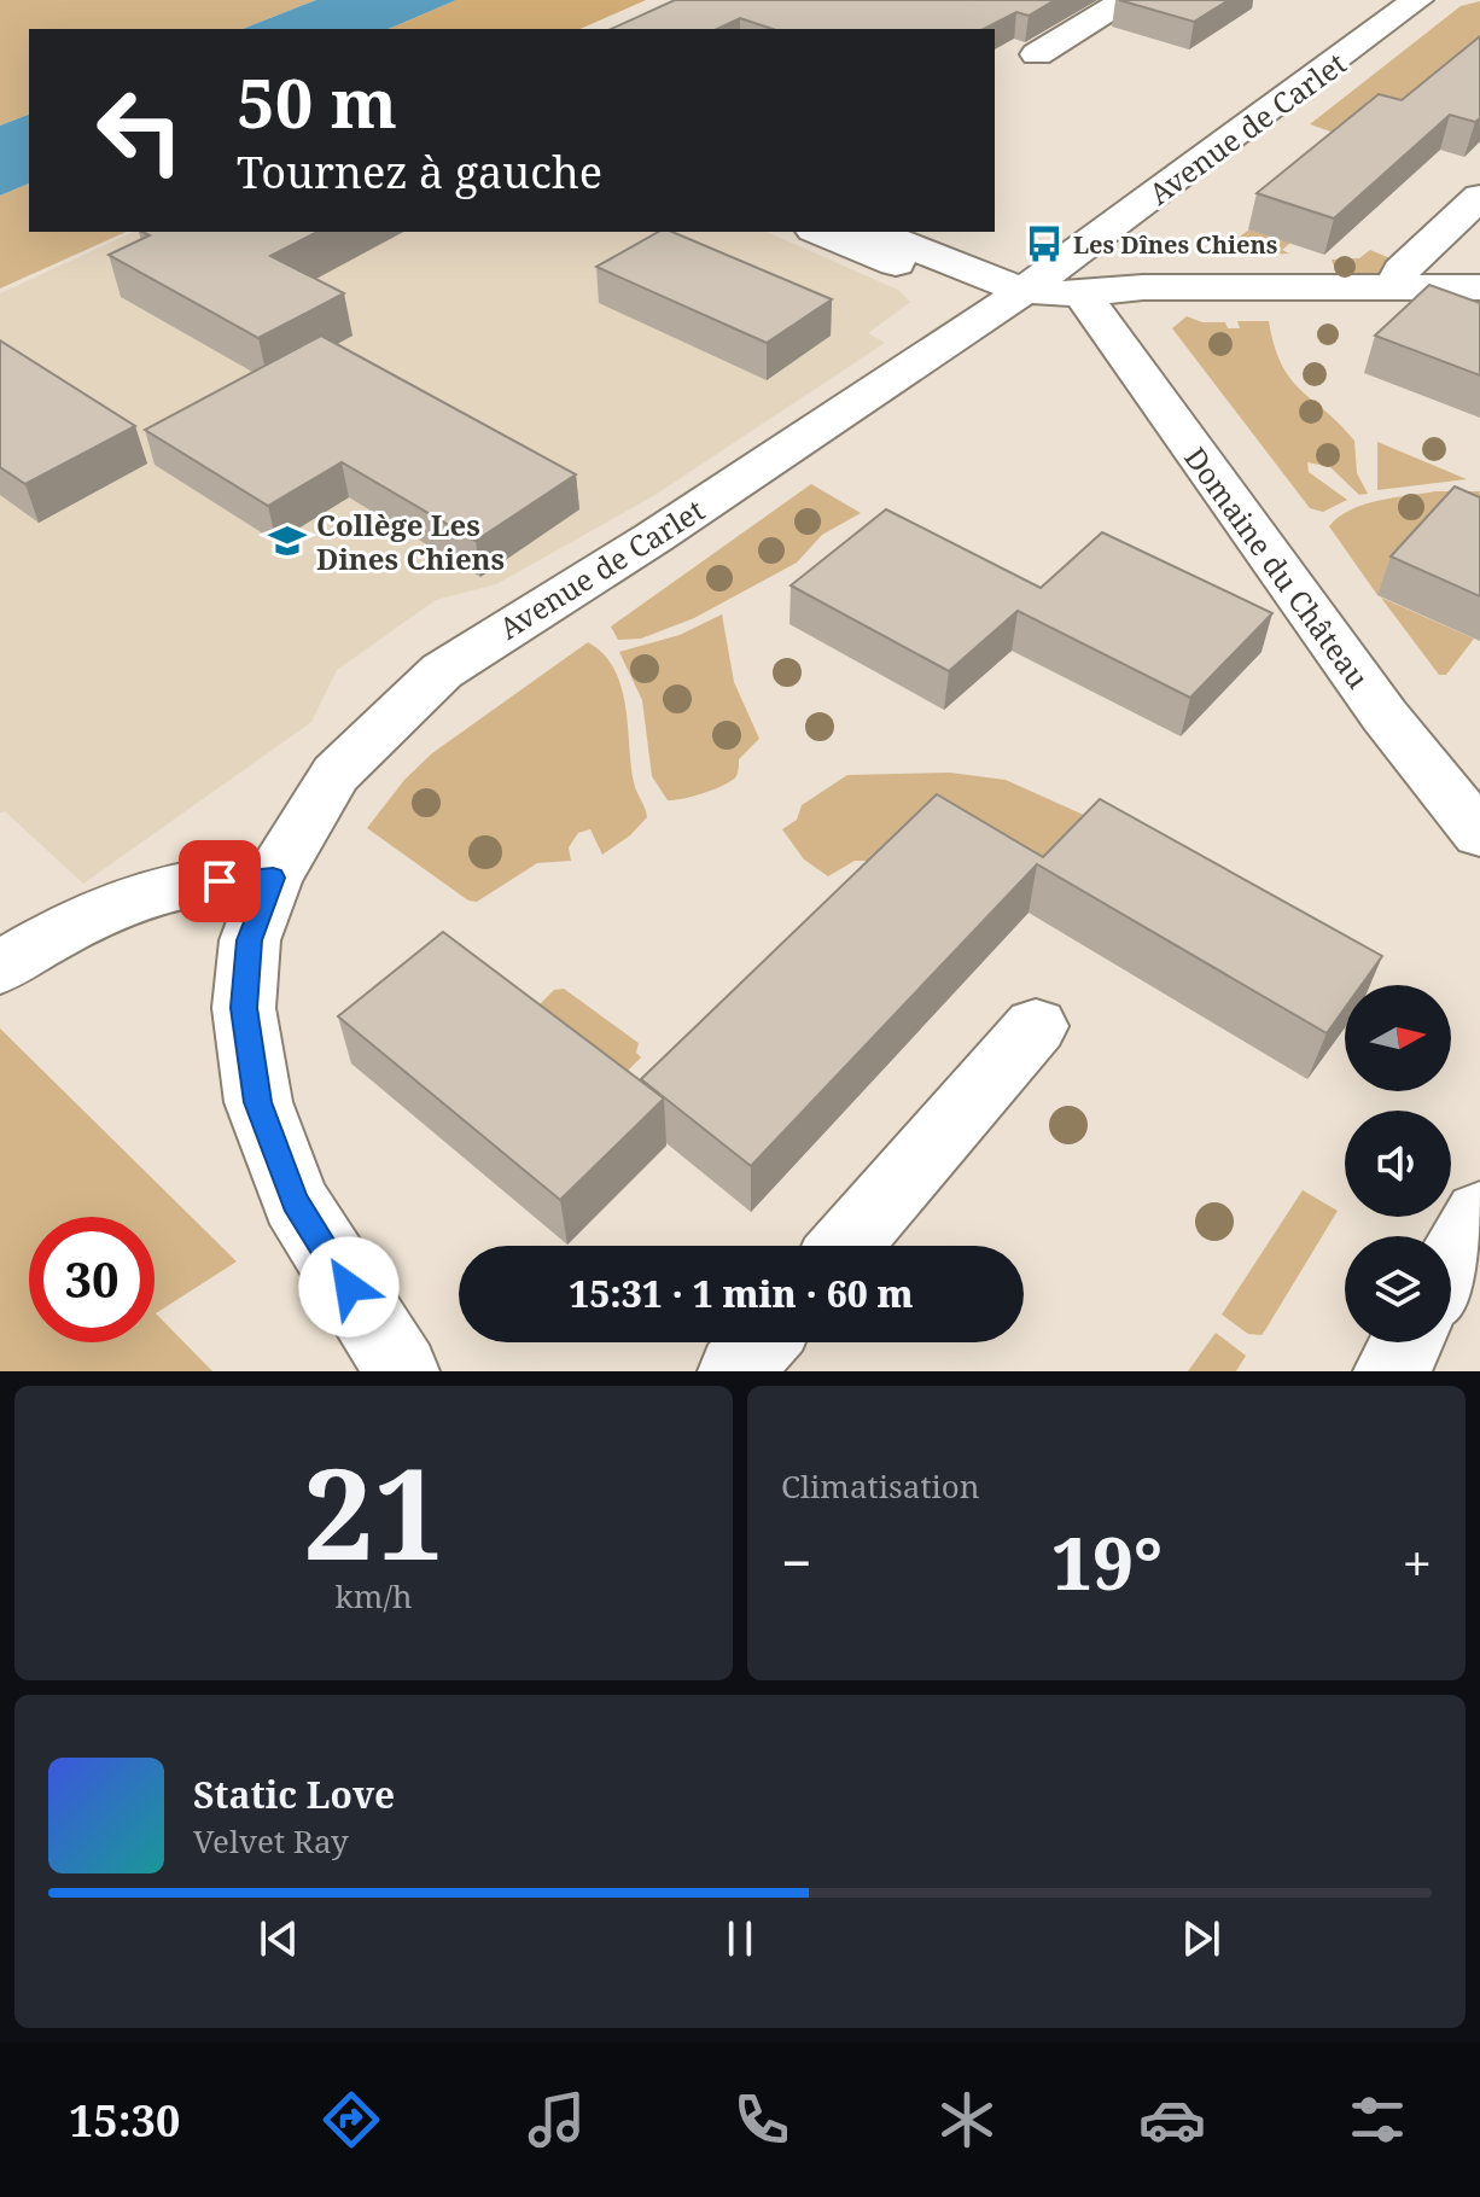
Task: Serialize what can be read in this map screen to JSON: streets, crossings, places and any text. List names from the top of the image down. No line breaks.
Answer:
{"streets":{"street":["Avenue de Carlet","Domaine du Château"]},"places":{"bus stop":["Les Dînes Chiens"],"school or university":["Collège Les Dines Chiens"]},"north":"right","page":{"turn":["50 m","Tournez à gauche"],"limit":"30","trip":"15:31 · 1 min · 60 m","tile":[["21","km/h"],"Climatisation"],"heat":["−","19°","+"],"song":["Static Love","Velvet Ray"],"tabs":"15:30"}}
